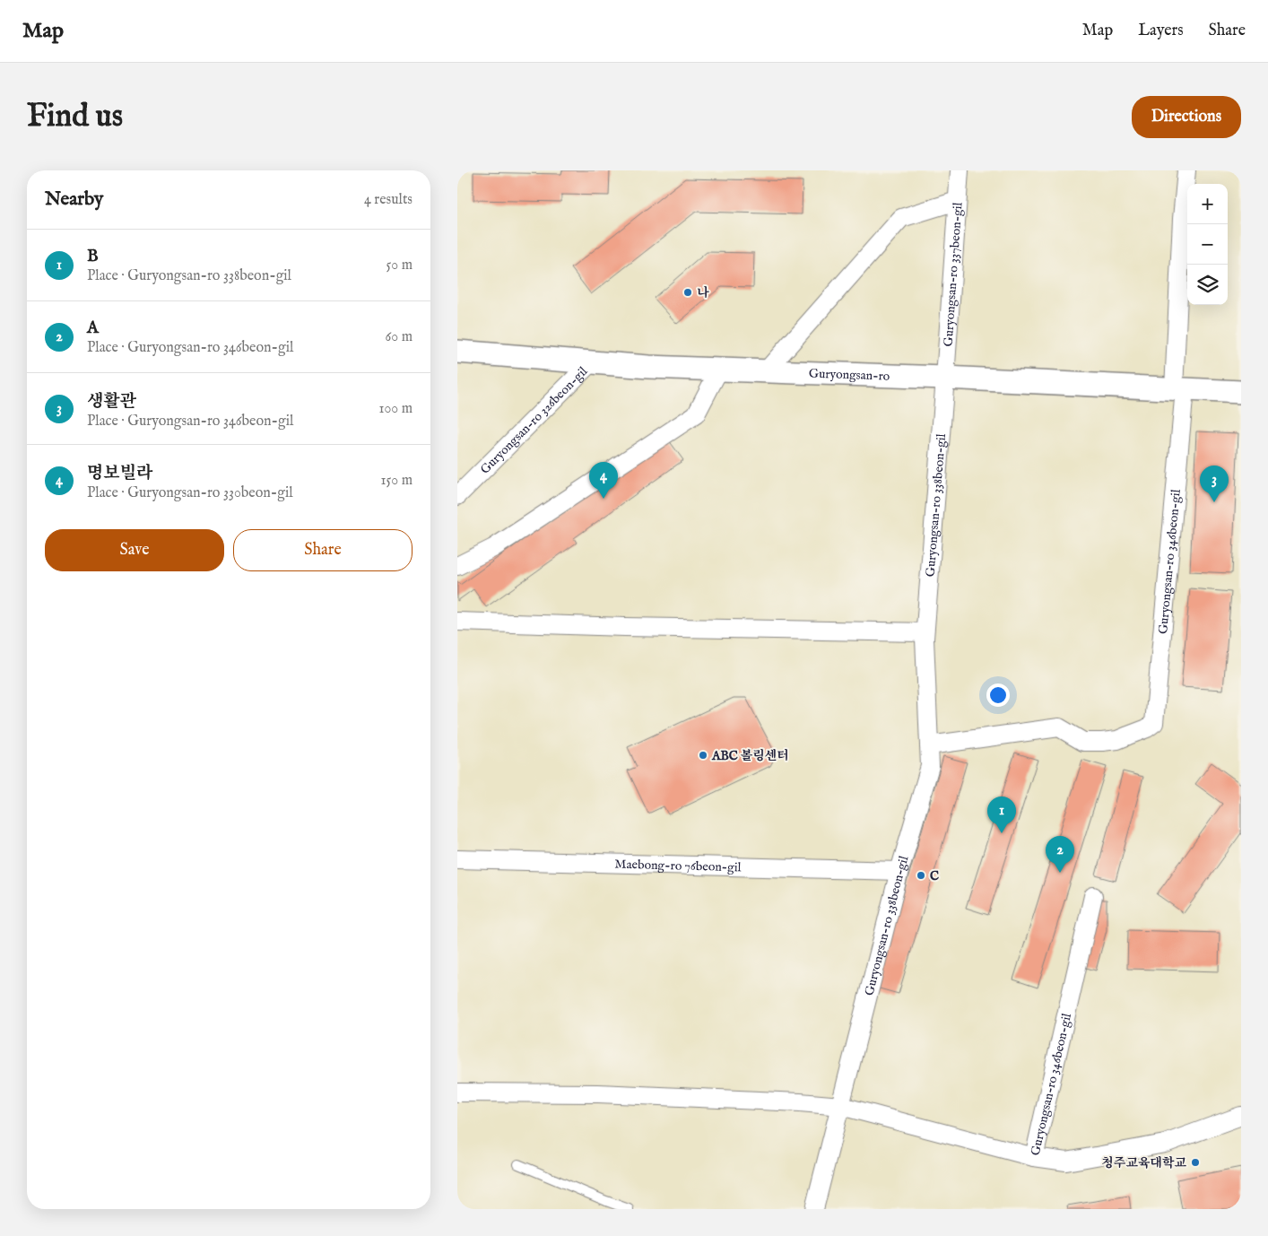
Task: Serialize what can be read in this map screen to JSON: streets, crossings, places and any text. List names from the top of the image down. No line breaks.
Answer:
{"streets":{"street":["Guryongsan-ro 337beon-gil","Guryongsan-ro","Guryongsan-ro 326beon-gil","Guryongsan-ro 338beon-gil","Guryongsan-ro 346beon-gil","Maebong-ro 76beon-gil"]},"crossings":[["Guryongsan-ro 337beon-gil","Guryongsan-ro"],["Guryongsan-ro 337beon-gil","Guryongsan-ro 338beon-gil"],["Guryongsan-ro","Guryongsan-ro 326beon-gil"],["Guryongsan-ro","Guryongsan-ro 338beon-gil"],["Guryongsan-ro","Guryongsan-ro 346beon-gil"],["Guryongsan-ro 338beon-gil","Guryongsan-ro 346beon-gil"],["Guryongsan-ro 338beon-gil","Maebong-ro 76beon-gil"]],"places":["나","ABC 볼링센터","C","청주교육대학교"],"page":{"header":"Map","nav":["Map","Layers","Share"],"buttons":["Directions",["Save","Share"]],"title":"Find us","heading":["Nearby","4 results"],"map_buttons":["+","−"],"list":[{"mark":"1","name":"B","note":"Place · Guryongsan-ro 338beon-gil","value":"50 m"},{"mark":"2","name":"A","note":"Place · Guryongsan-ro 346beon-gil","value":"60 m"},{"mark":"3","name":"생활관","note":"Place · Guryongsan-ro 346beon-gil","value":"100 m"},{"mark":"4","name":"명보빌라","note":"Place · Guryongsan-ro 330beon-gil","value":"150 m"}],"pins":["4","3","1","2"]}}
